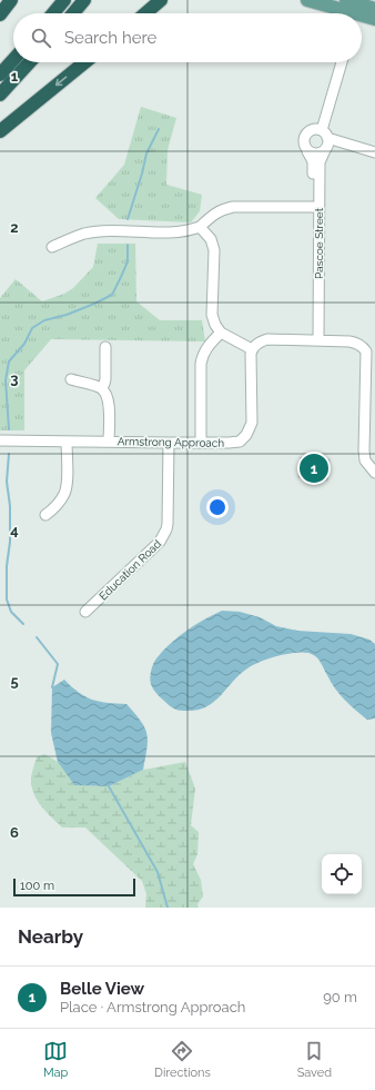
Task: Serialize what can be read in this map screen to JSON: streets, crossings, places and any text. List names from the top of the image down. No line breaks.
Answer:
{"streets":{"street":["Pascoe Street","Armstrong Approach","Education Road"]},"crossings":[["Armstrong Approach","Education Road"]],"scale_bar":"100 m","page":{"search":"Search here","pins":"1","scale":"100 m","heading":"Nearby","list":[{"mark":"1","name":"Belle View","note":"Place · Armstrong Approach","value":"90 m"}],"nav":["Map","Directions","Saved"]},"grid":{"rows":["1","2","3","4","5","6"]}}
